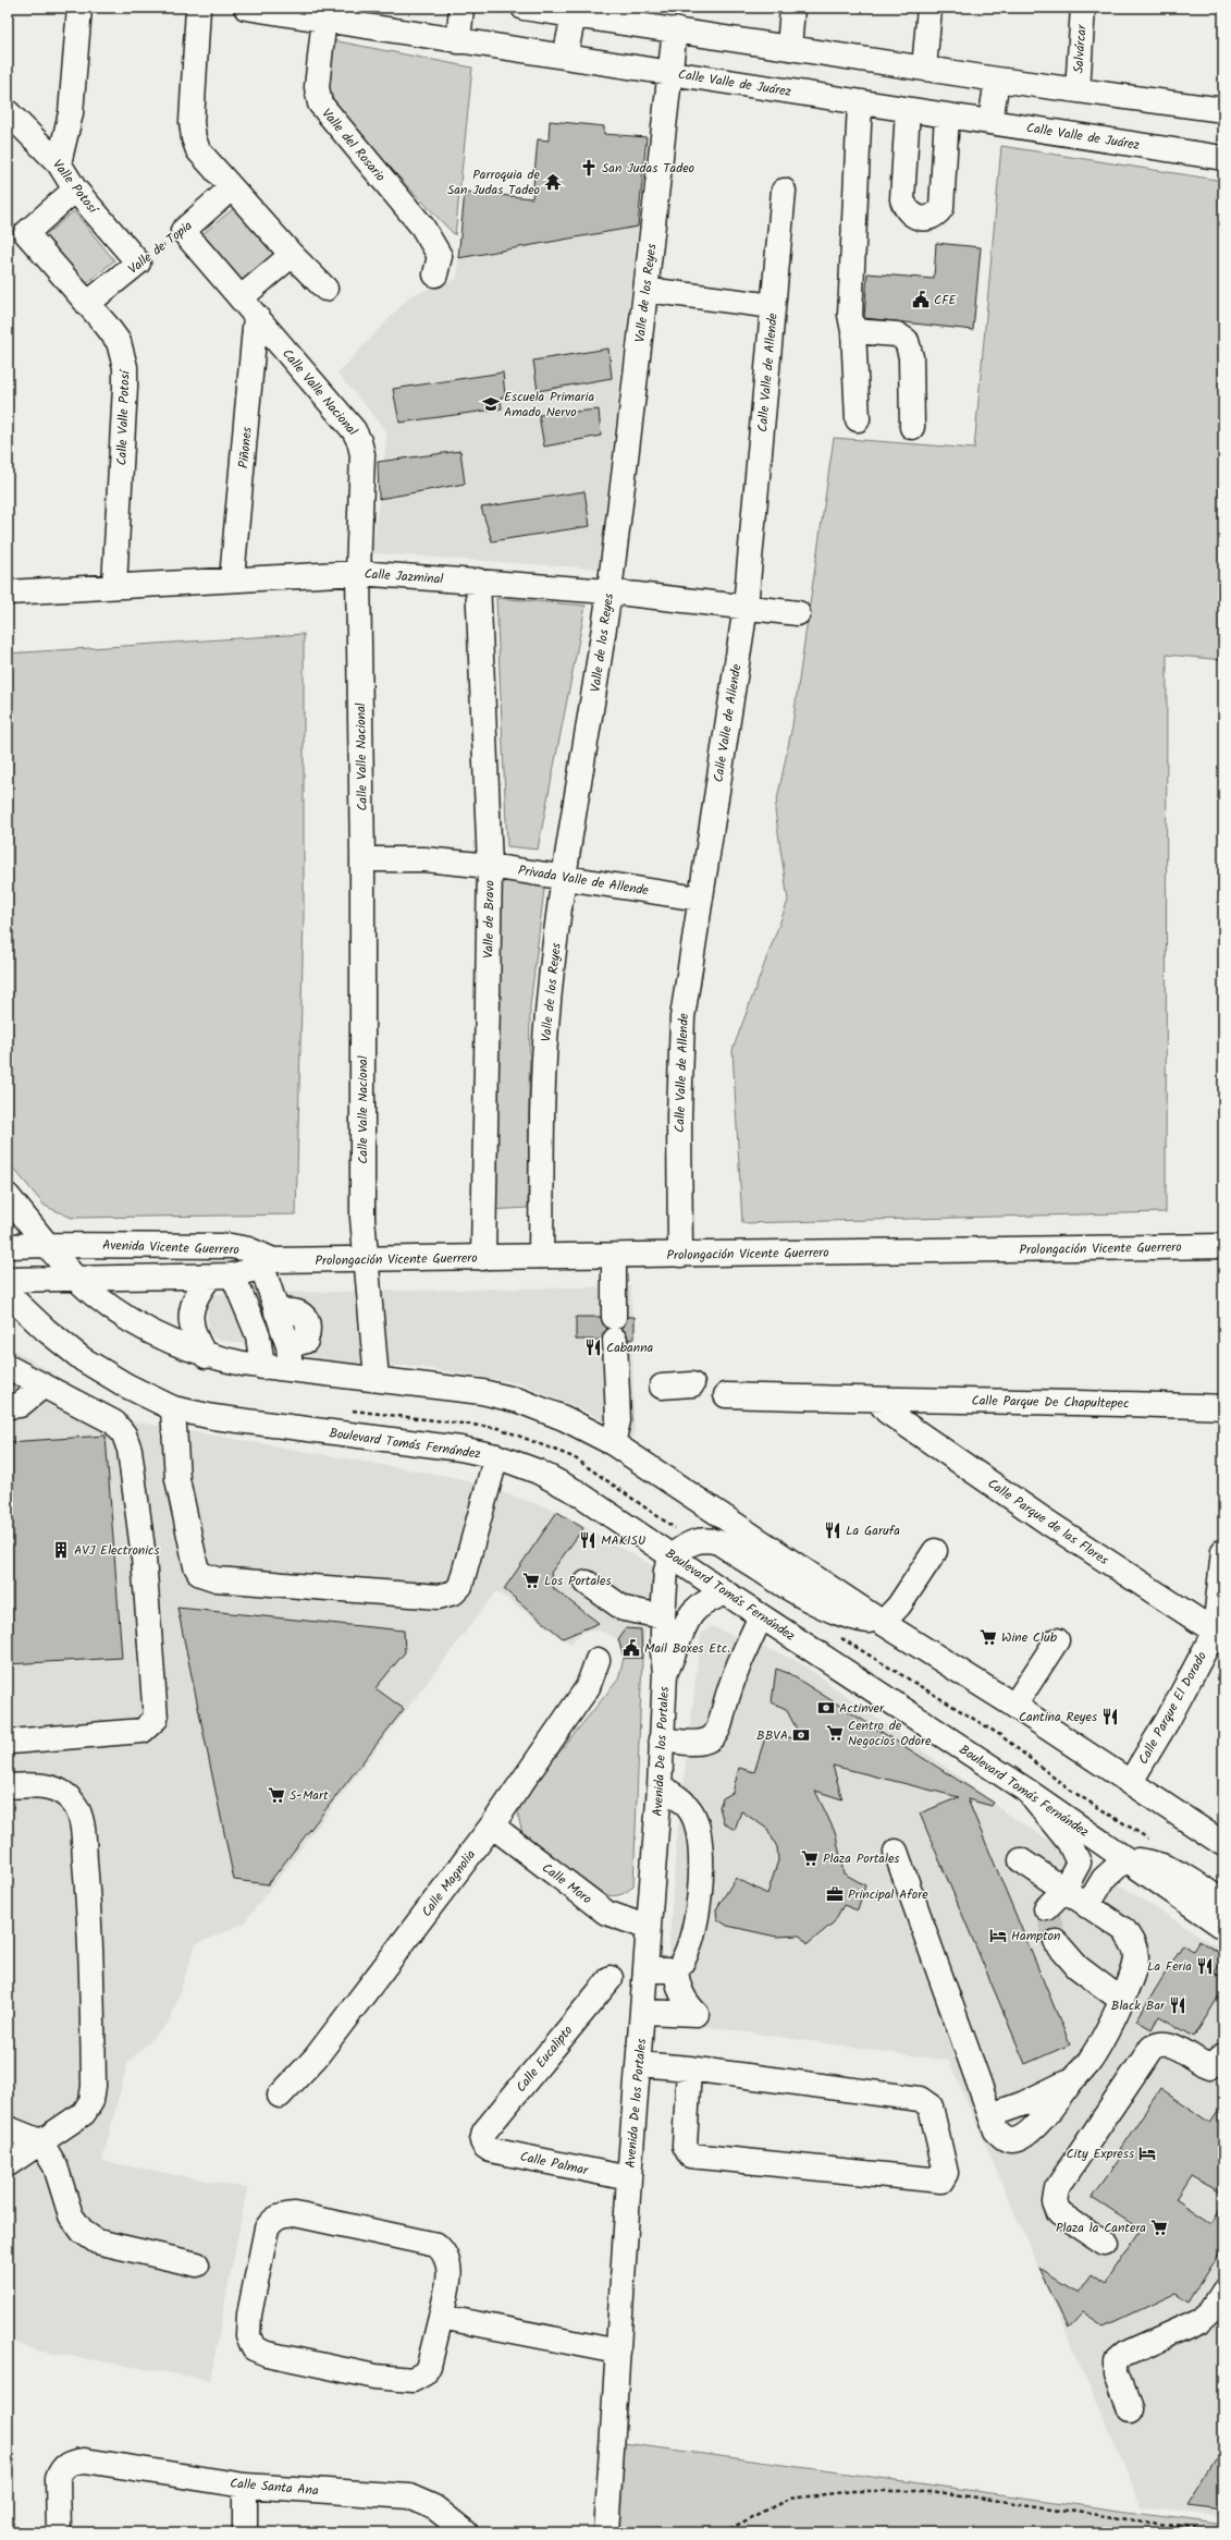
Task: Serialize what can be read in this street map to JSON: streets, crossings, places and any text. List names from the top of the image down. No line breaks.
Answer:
{"streets":{"street":["Salvárcar","Calle Valle de Juárez","Valle del Rosario","Valle Potosí","Valle de Topia","Valle de los Reyes","Calle Valle de Allende","Calle Valle Nacional","Calle Valle Potosí","Piñones","Calle Jazminal","Privada Valle de Allende","Valle de Bravo","Avenida Vicente Guerrero","Prolongación Vicente Guerrero","Calle Parque De Chapultepec","Boulevard Tomás Fernández","Calle Parque de las Flores","Calle Parque El Dorado","Avenida De los Portales","Calle Magnolia","Calle Moro","Calle Eucalipto","Calle Palmar","Calle Santa Ana"]},"crossings":[["Calle Valle de Juárez","Valle del Rosario"],["Calle Valle de Juárez","Valle de los Reyes"],["Valle Potosí","Valle de Topia"],["Valle Potosí","Calle Valle Potosí"],["Valle de Topia","Calle Valle Nacional"],["Valle de Topia","Calle Valle Potosí"],["Valle de los Reyes","Calle Jazminal"],["Valle de los Reyes","Privada Valle de Allende"],["Valle de los Reyes","Prolongación Vicente Guerrero"],["Calle Valle de Allende","Calle Jazminal"],["Calle Valle de Allende","Privada Valle de Allende"],["Calle Valle de Allende","Prolongación Vicente Guerrero"],["Calle Valle Nacional","Piñones"],["Calle Valle Nacional","Calle Jazminal"],["Calle Valle Nacional","Privada Valle de Allende"],["Calle Valle Nacional","Prolongación Vicente Guerrero"],["Calle Valle Potosí","Calle Jazminal"],["Piñones","Calle Jazminal"],["Calle Jazminal","Valle de Bravo"],["Privada Valle de Allende","Valle de Bravo"],["Valle de Bravo","Prolongación Vicente Guerrero"],["Avenida Vicente Guerrero","Prolongación Vicente Guerrero"],["Calle Parque De Chapultepec","Calle Parque de las Flores"],["Boulevard Tomás Fernández","Avenida De los Portales"],["Calle Parque de las Flores","Calle Parque El Dorado"],["Avenida De los Portales","Calle Moro"],["Avenida De los Portales","Calle Palmar"],["Calle Magnolia","Calle Moro"],["Calle Eucalipto","Calle Palmar"]],"places":{"church":["San Judas Tadeo"],"temple":["Parroquia de San Judas Tadeo"],"public building":["CFE","Mail Boxes Etc."],"school or university":["Escuela Primaria Amado Nervo"],"restaurant":["Cabanna","La Garufa","MAKISU","Cantina Reyes","La Feria","Black Bar"],"building":["AVJ Electronics"],"supermarket":["Los Portales","Wine Club","Centro de Negocios Odore","S-Mart","Plaza Portales","Plaza la Cantera"],"bank":["Actinver","BBVA"],"office":["Principal Afore"],"hotel":["Hampton","City Express"]}}
